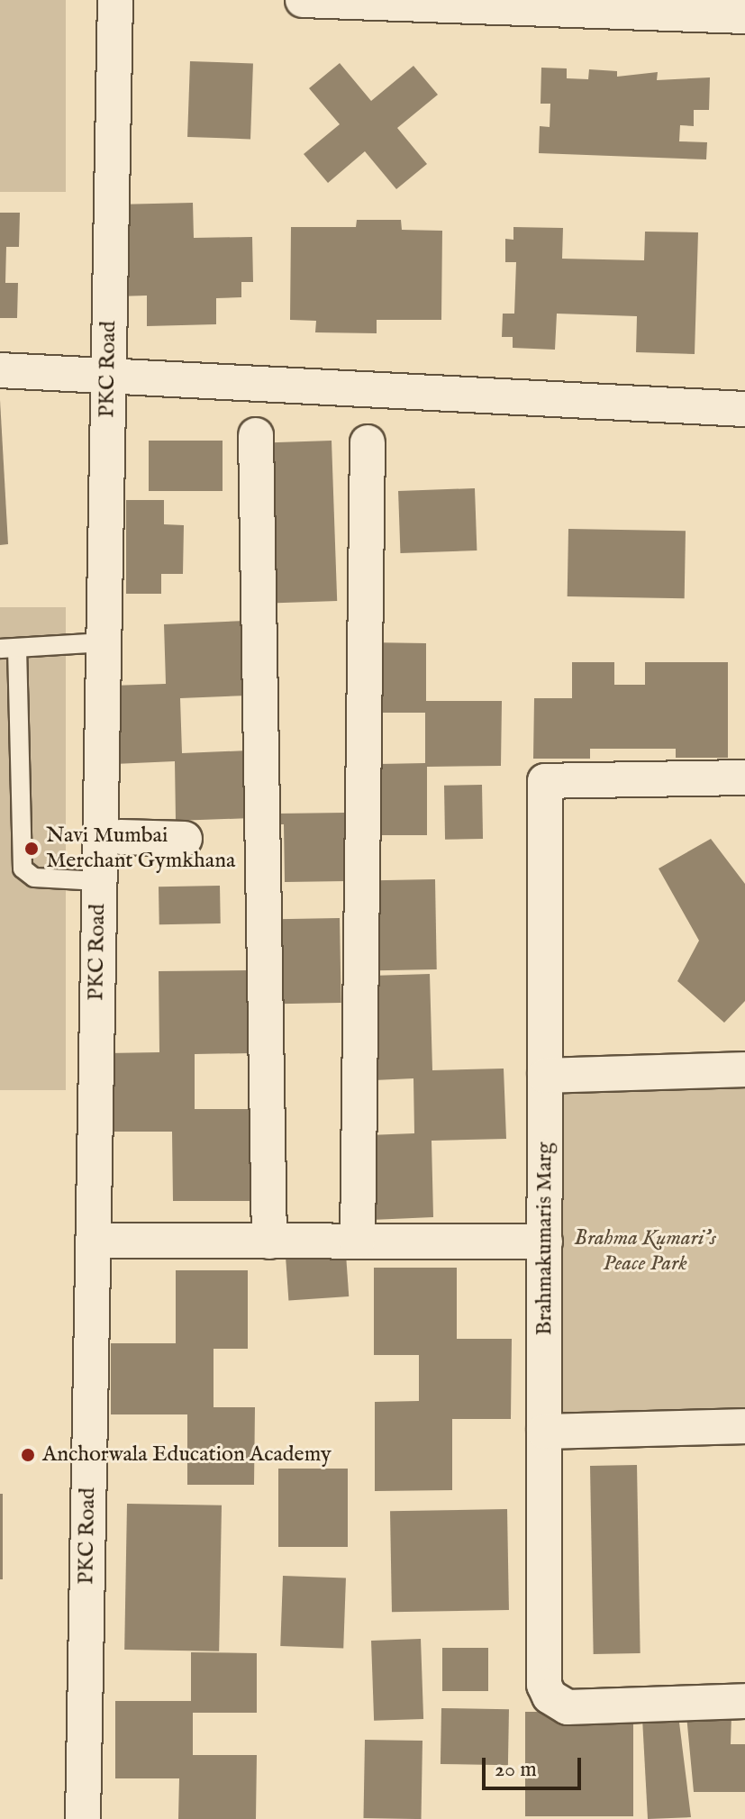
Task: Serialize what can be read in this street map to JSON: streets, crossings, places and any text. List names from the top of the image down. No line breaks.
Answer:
{"streets":{"street":["PKC Road","Brahmakumaris Marg"]},"parks":["Brahma Kumari's Peace Park"],"places":["Navi Mumbai Merchant Gymkhana","Anchorwala Education Academy"],"scale_bar":"20 m"}
